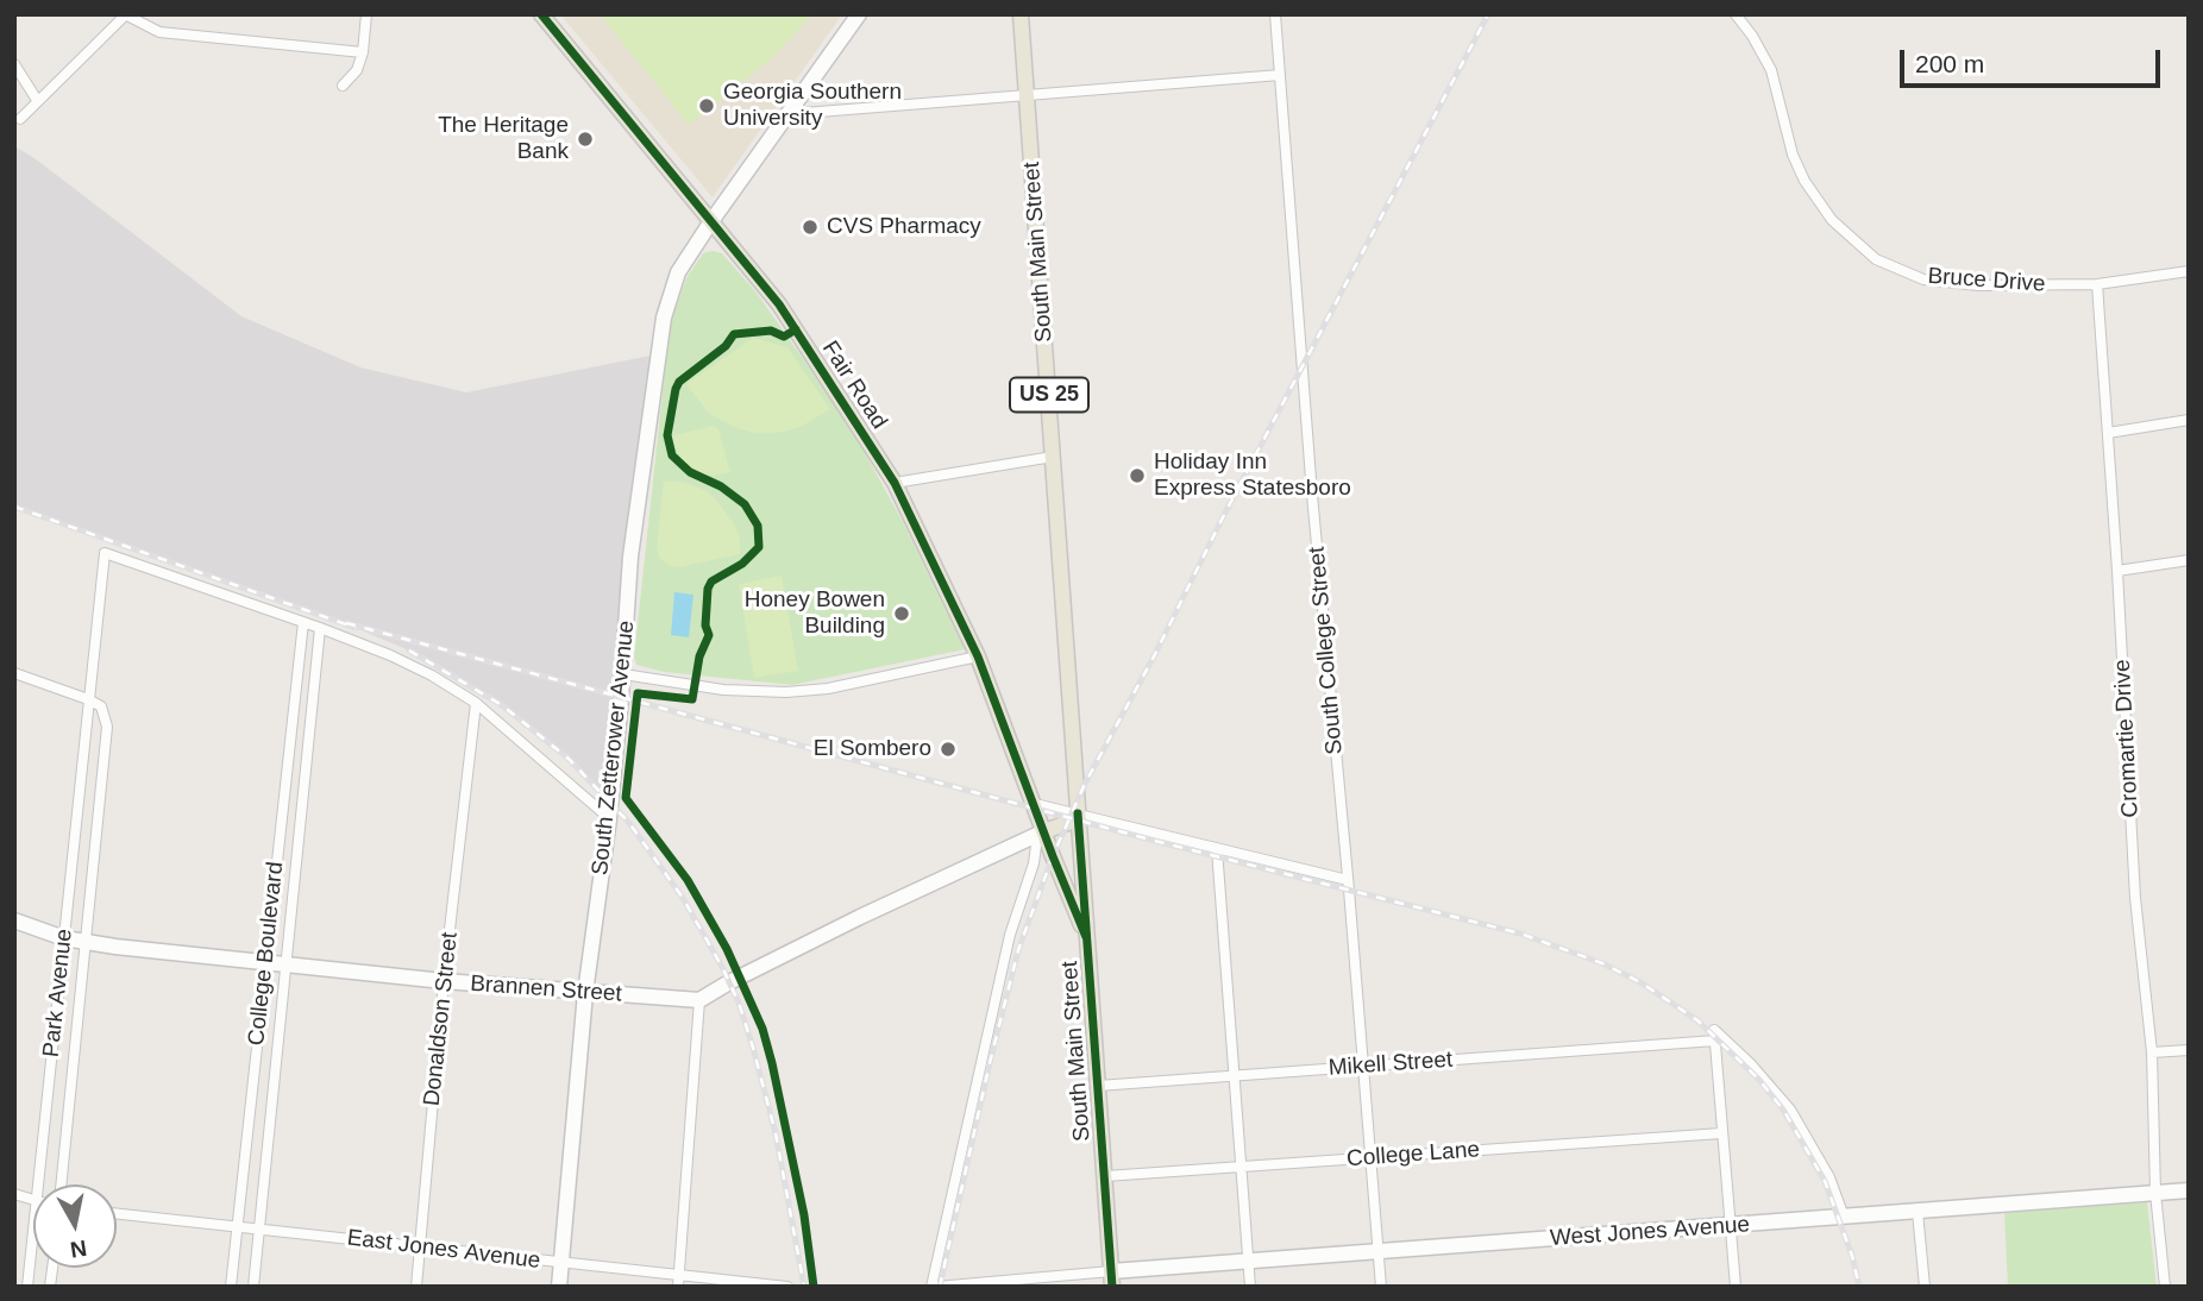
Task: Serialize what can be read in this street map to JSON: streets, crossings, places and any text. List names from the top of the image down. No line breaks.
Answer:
{"streets":{"main road":["South Main Street","Fair Road","US 25"],"street":["Bruce Drive","South College Street","Cromartie Drive","South Zetterower Avenue","College Boulevard","Brannen Street","Park Avenue","Donaldson Street","Mikell Street","College Lane","West Jones Avenue","East Jones Avenue"]},"crossings":[["South Main Street","Fair Road"],["South Main Street","Mikell Street"],["South Main Street","College Lane"],["South Main Street","West Jones Avenue"],["Bruce Drive","Cromartie Drive"],["Fair Road","South Zetterower Avenue"],["South College Street","Mikell Street"],["South College Street","College Lane"],["South College Street","West Jones Avenue"],["Cromartie Drive","West Jones Avenue"],["South Zetterower Avenue","Brannen Street"],["South Zetterower Avenue","East Jones Avenue"],["College Boulevard","Brannen Street"],["College Boulevard","Park Avenue"],["College Boulevard","East Jones Avenue"],["Brannen Street","Park Avenue"],["Brannen Street","Donaldson Street"],["Donaldson Street","East Jones Avenue"]],"places":["Georgia Southern University","The Heritage Bank","CVS Pharmacy","Holiday Inn Express Statesboro","Honey Bowen Building","El Sombero"],"scale_bar":"200 m","north":"bottom"}
